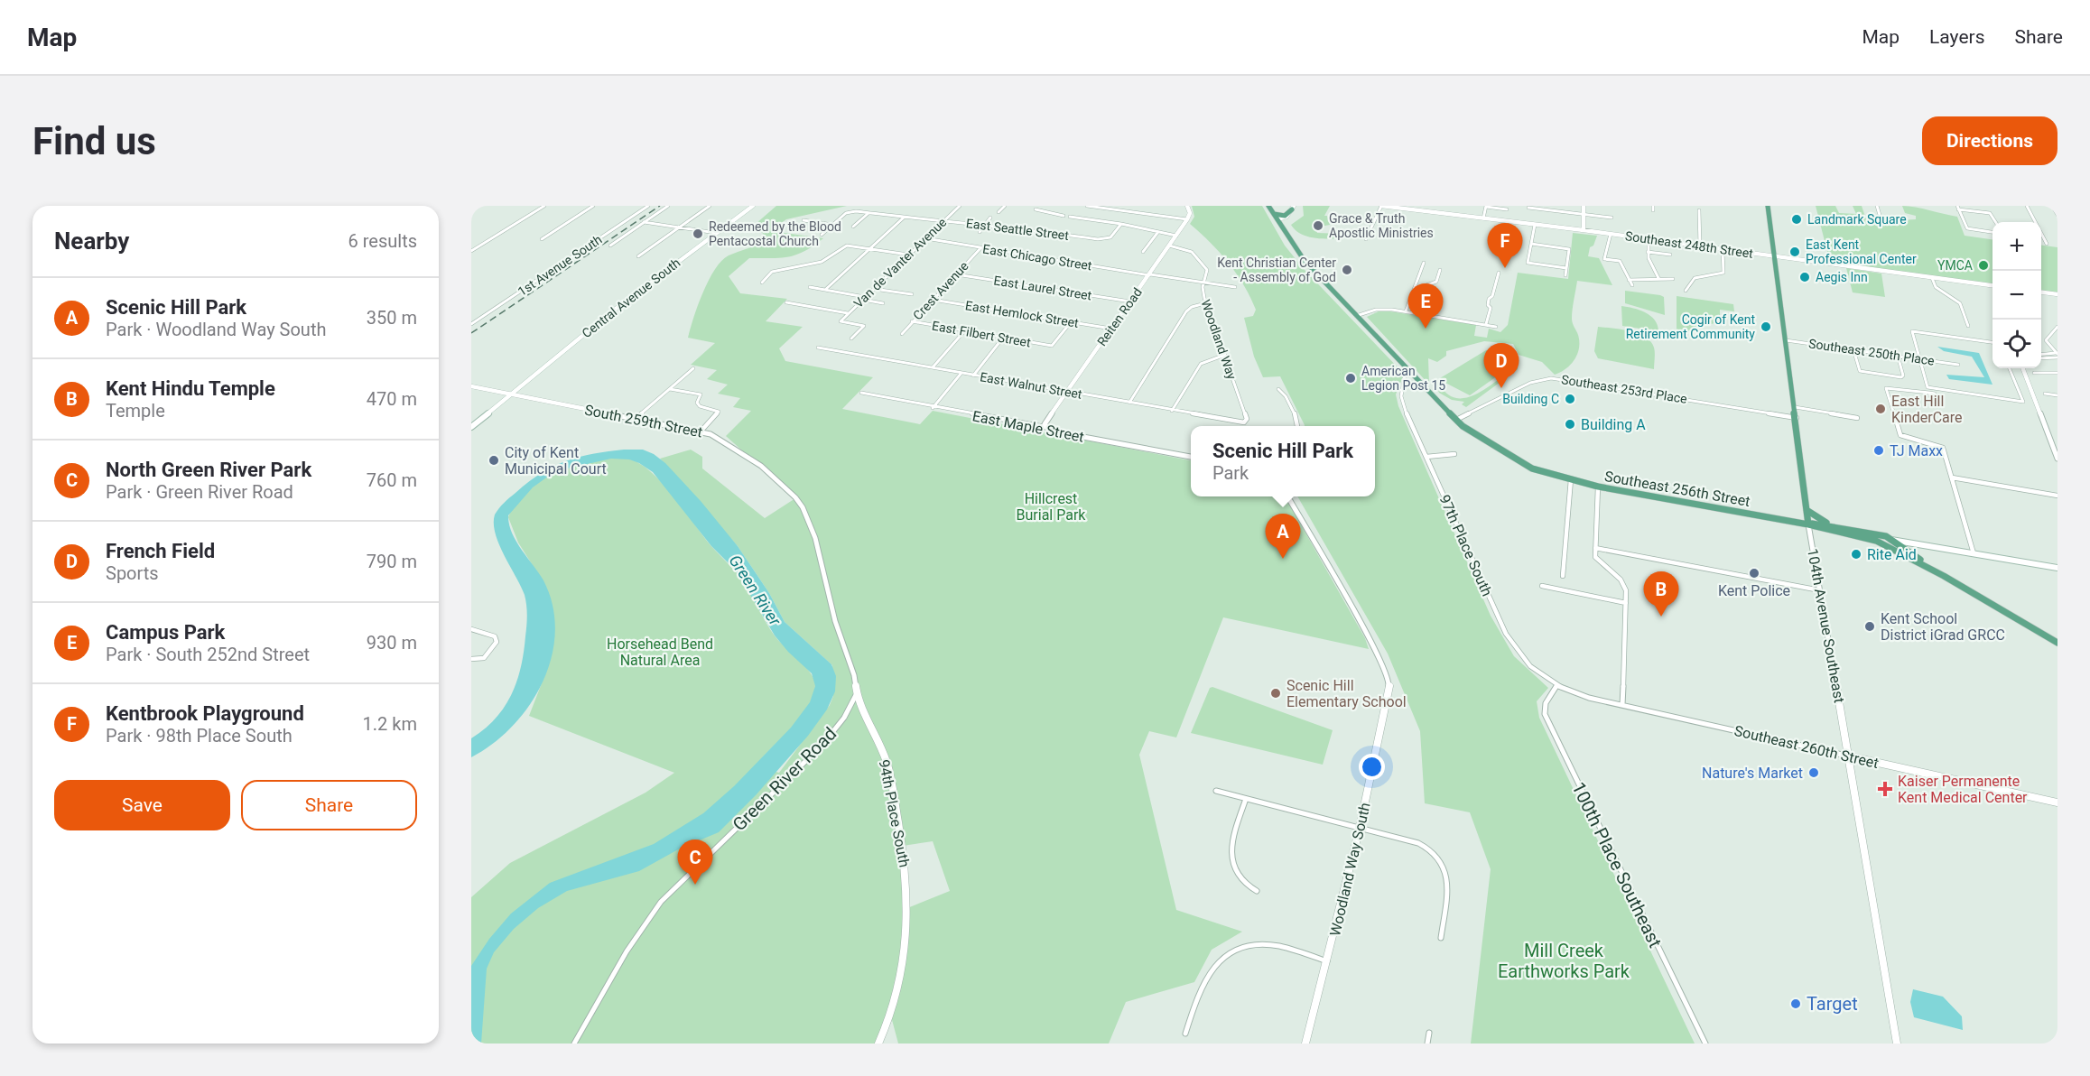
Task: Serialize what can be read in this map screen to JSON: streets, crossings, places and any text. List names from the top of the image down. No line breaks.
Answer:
{"streets":{"main road":["Central Avenue South","Southeast 256th Street","104th Avenue Southeast"],"street":["East Seattle Street","Southeast 248th Street","East Chicago Street","Van de Vanter Avenue","1st Avenue South","East Laurel Street","Crest Avenue","East Hemlock Street","Reiten Road","East Filbert Street","Woodland Way","Southeast 250th Place","East Walnut Street","Southeast 253rd Place","South 259th Street","East Maple Street","97th Place South","Southeast 260th Street","Green River Road","94th Place South","100th Place Southeast","Woodland Way South"]},"crossings":[["East Seattle Street","Van de Vanter Avenue"],["Southeast 248th Street","104th Avenue Southeast"],["East Chicago Street","Van de Vanter Avenue"],["East Chicago Street","Crest Avenue"],["East Chicago Street","Reiten Road"],["East Chicago Street","Woodland Way"],["East Laurel Street","Crest Avenue"],["East Laurel Street","Reiten Road"],["Crest Avenue","East Hemlock Street"],["Crest Avenue","East Filbert Street"],["Central Avenue South","South 259th Street"],["East Hemlock Street","Reiten Road"],["East Hemlock Street","East Filbert Street"],["Reiten Road","Woodland Way"],["Reiten Road","East Walnut Street"],["Reiten Road","East Maple Street"],["Woodland Way","East Walnut Street"],["Southeast 250th Place","104th Avenue Southeast"],["Southeast 253rd Place","Southeast 256th Street"],["Southeast 253rd Place","104th Avenue Southeast"],["South 259th Street","94th Place South"],["Southeast 256th Street","104th Avenue Southeast"],["97th Place South","Southeast 260th Street"],["97th Place South","100th Place Southeast"],["104th Avenue Southeast","Southeast 260th Street"],["Southeast 260th Street","100th Place Southeast"],["Green River Road","94th Place South"]],"water":["Green River"],"parks":["Hillcrest Burial Park","Horsehead Bend Natural Area","Mill Creek Earthworks Park"],"places":{"other":["Landmark Square","Grace & Truth Apostlic Ministries","Redeemed by the Blood Pentacostal Church","East Kent Professional Center","YMCA","Kent Christian Center - Assembly of God","Aegis Inn","Cogir of Kent Retirement Community","American Legion Post 15","Building C","East Hill KinderCare","Building A","TJ Maxx","City of Kent Municipal Court","Rite Aid","Kent Police","Kent School District iGrad GRCC","Scenic Hill Elementary School","Nature's Market","Target"],"health":["Kaiser Permanente Kent Medical Center"]},"page":{"header":"Map","nav":["Map","Layers","Share"],"buttons":["Directions",["Save","Share"]],"title":"Find us","heading":["Nearby","6 results"],"map_buttons":["+","−"],"pins":["F","E","D","A","B","C"],"list":[{"mark":"A","name":"Scenic Hill Park","note":"Park · Woodland Way South","value":"350 m"},{"mark":"B","name":"Kent Hindu Temple","note":"Temple","value":"470 m"},{"mark":"C","name":"North Green River Park","note":"Park · Green River Road","value":"760 m"},{"mark":"D","name":"French Field","note":"Sports","value":"790 m"},{"mark":"E","name":"Campus Park","note":"Park · South 252nd Street","value":"930 m"},{"mark":"F","name":"Kentbrook Playground","note":"Park · 98th Place South","value":"1.2 km"}],"popup":["Scenic Hill Park","Park"]}}
